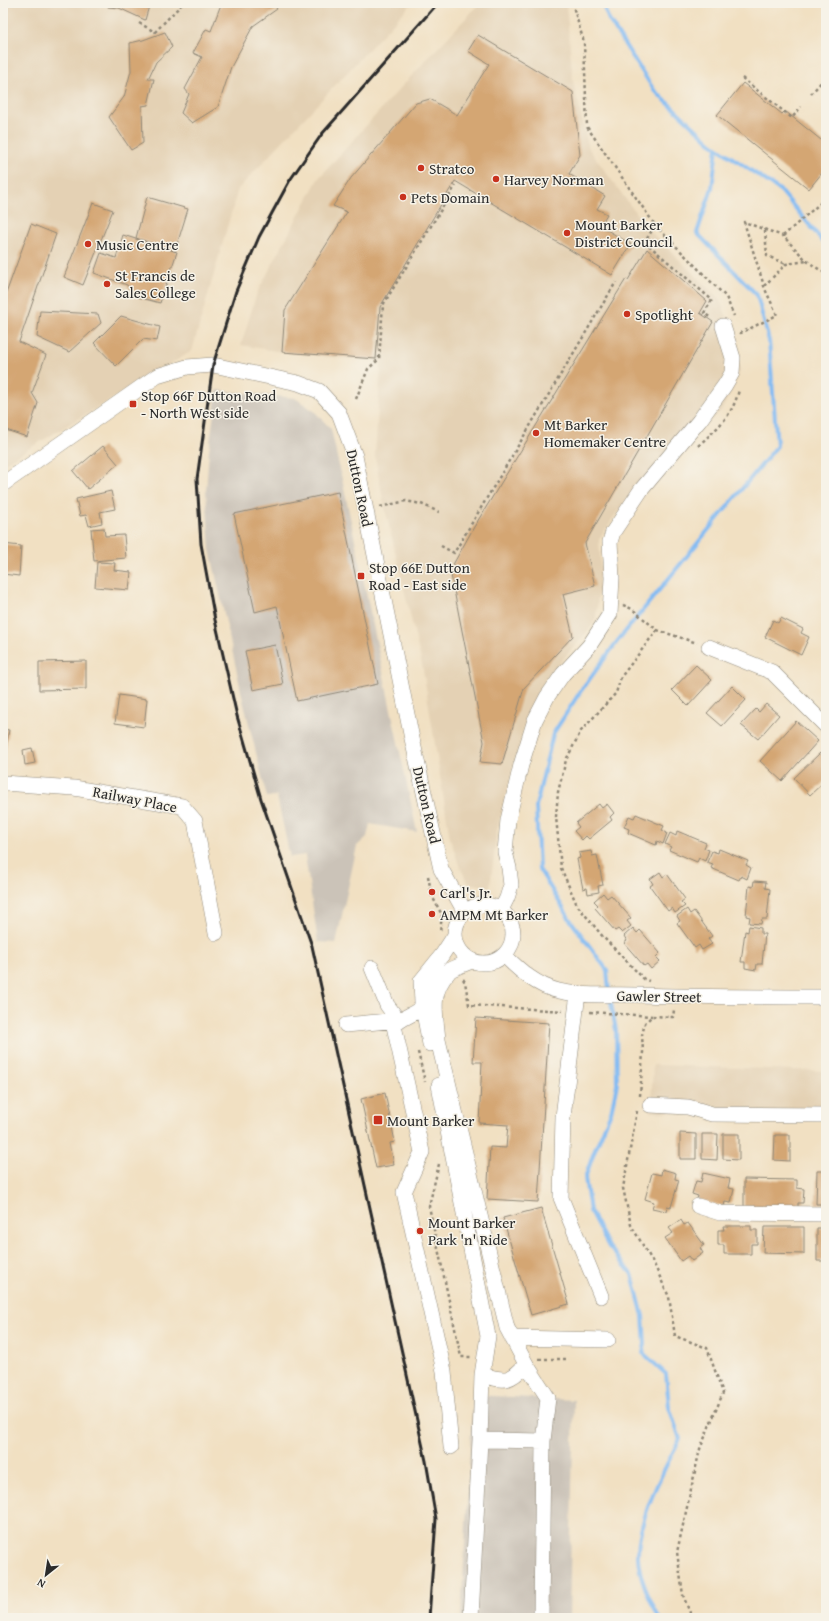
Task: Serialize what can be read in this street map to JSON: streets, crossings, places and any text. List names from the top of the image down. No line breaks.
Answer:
{"streets":{"street":["Dutton Road","Railway Place","Gawler Street"]},"crossings":[["Dutton Road","Gawler Street"]],"places":{"other":["Stratco","Harvey Norman","Pets Domain","Mount Barker District Council","Music Centre","St Francis de Sales College","Spotlight","Mt Barker Homemaker Centre","Carl's Jr.","AMPM Mt Barker","Mount Barker Park 'n' Ride"],"transit":["Stop 66F Dutton Road - North West side","Stop 66E Dutton Road - East side","Mount Barker"]},"north":"bottom left"}
